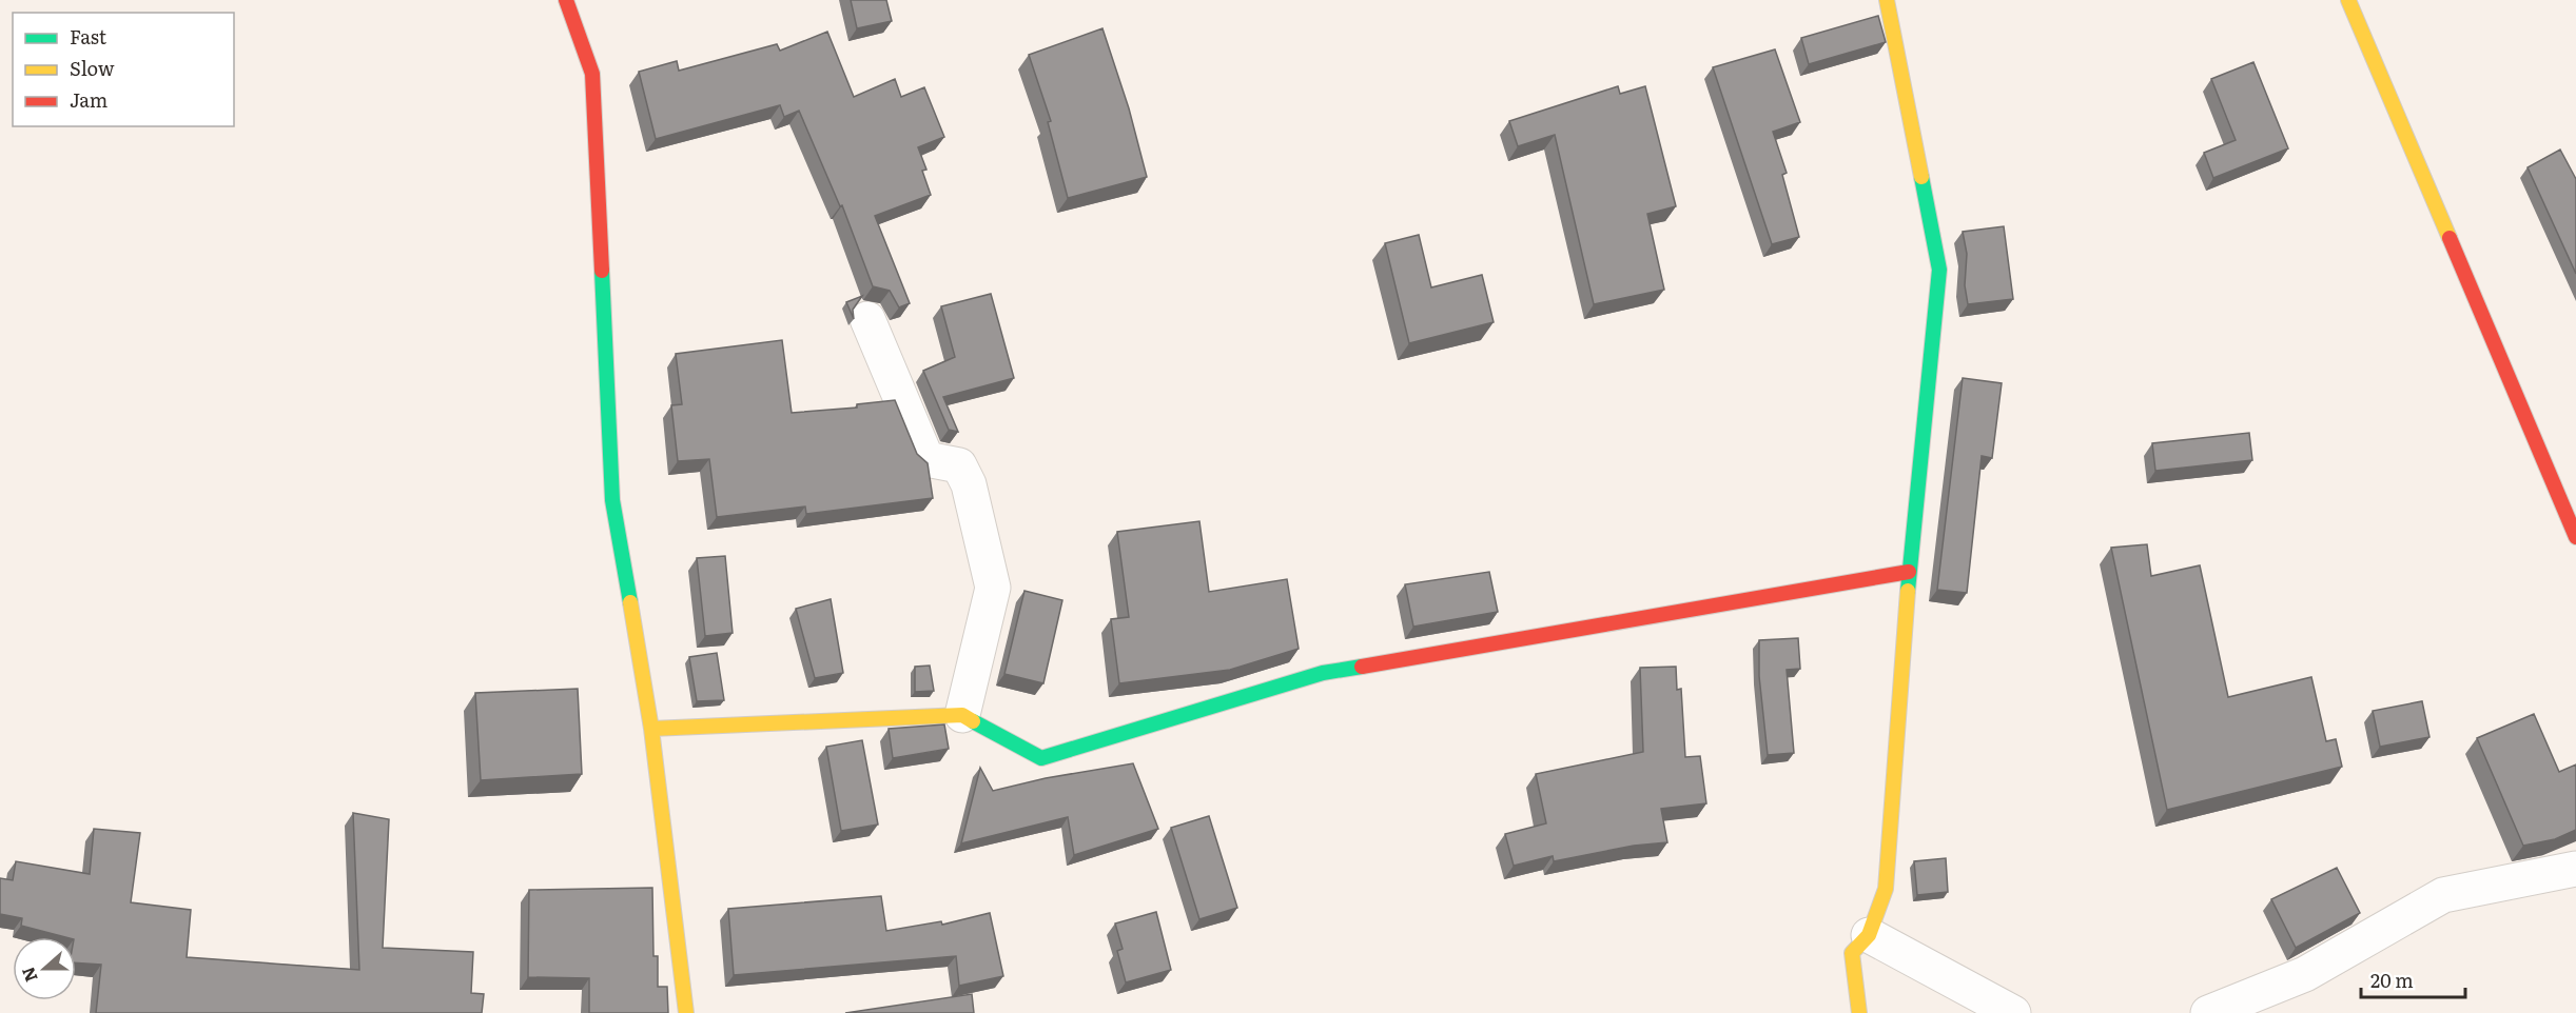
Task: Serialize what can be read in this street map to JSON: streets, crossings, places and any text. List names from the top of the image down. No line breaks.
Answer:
{"legend":["Fast","Slow","Jam"],"scale_bar":"20 m","north":"left"}
